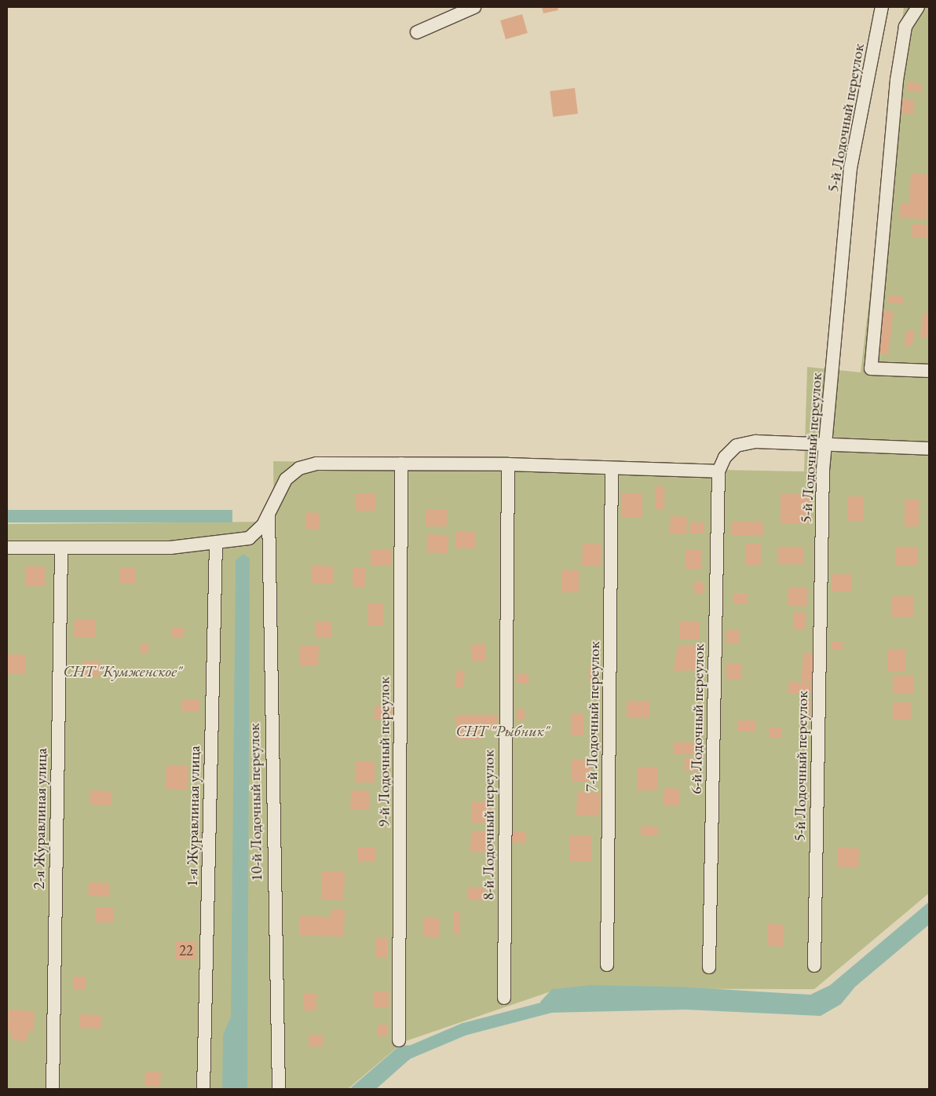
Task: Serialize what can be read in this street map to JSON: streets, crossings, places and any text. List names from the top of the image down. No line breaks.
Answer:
{"streets":{"street":["5-й Лодочный переулок","7-й Лодочный переулок","6-й Лодочный переулок","9-й Лодочный переулок","10-й Лодочный переулок","1-я Журавлиная улица","2-я Журавлиная улица","8-й Лодочный переулок"]},"parks":["СНТ \"Кумженское\"","СНТ \"Рыбник\""],"house_numbers":["22"]}
